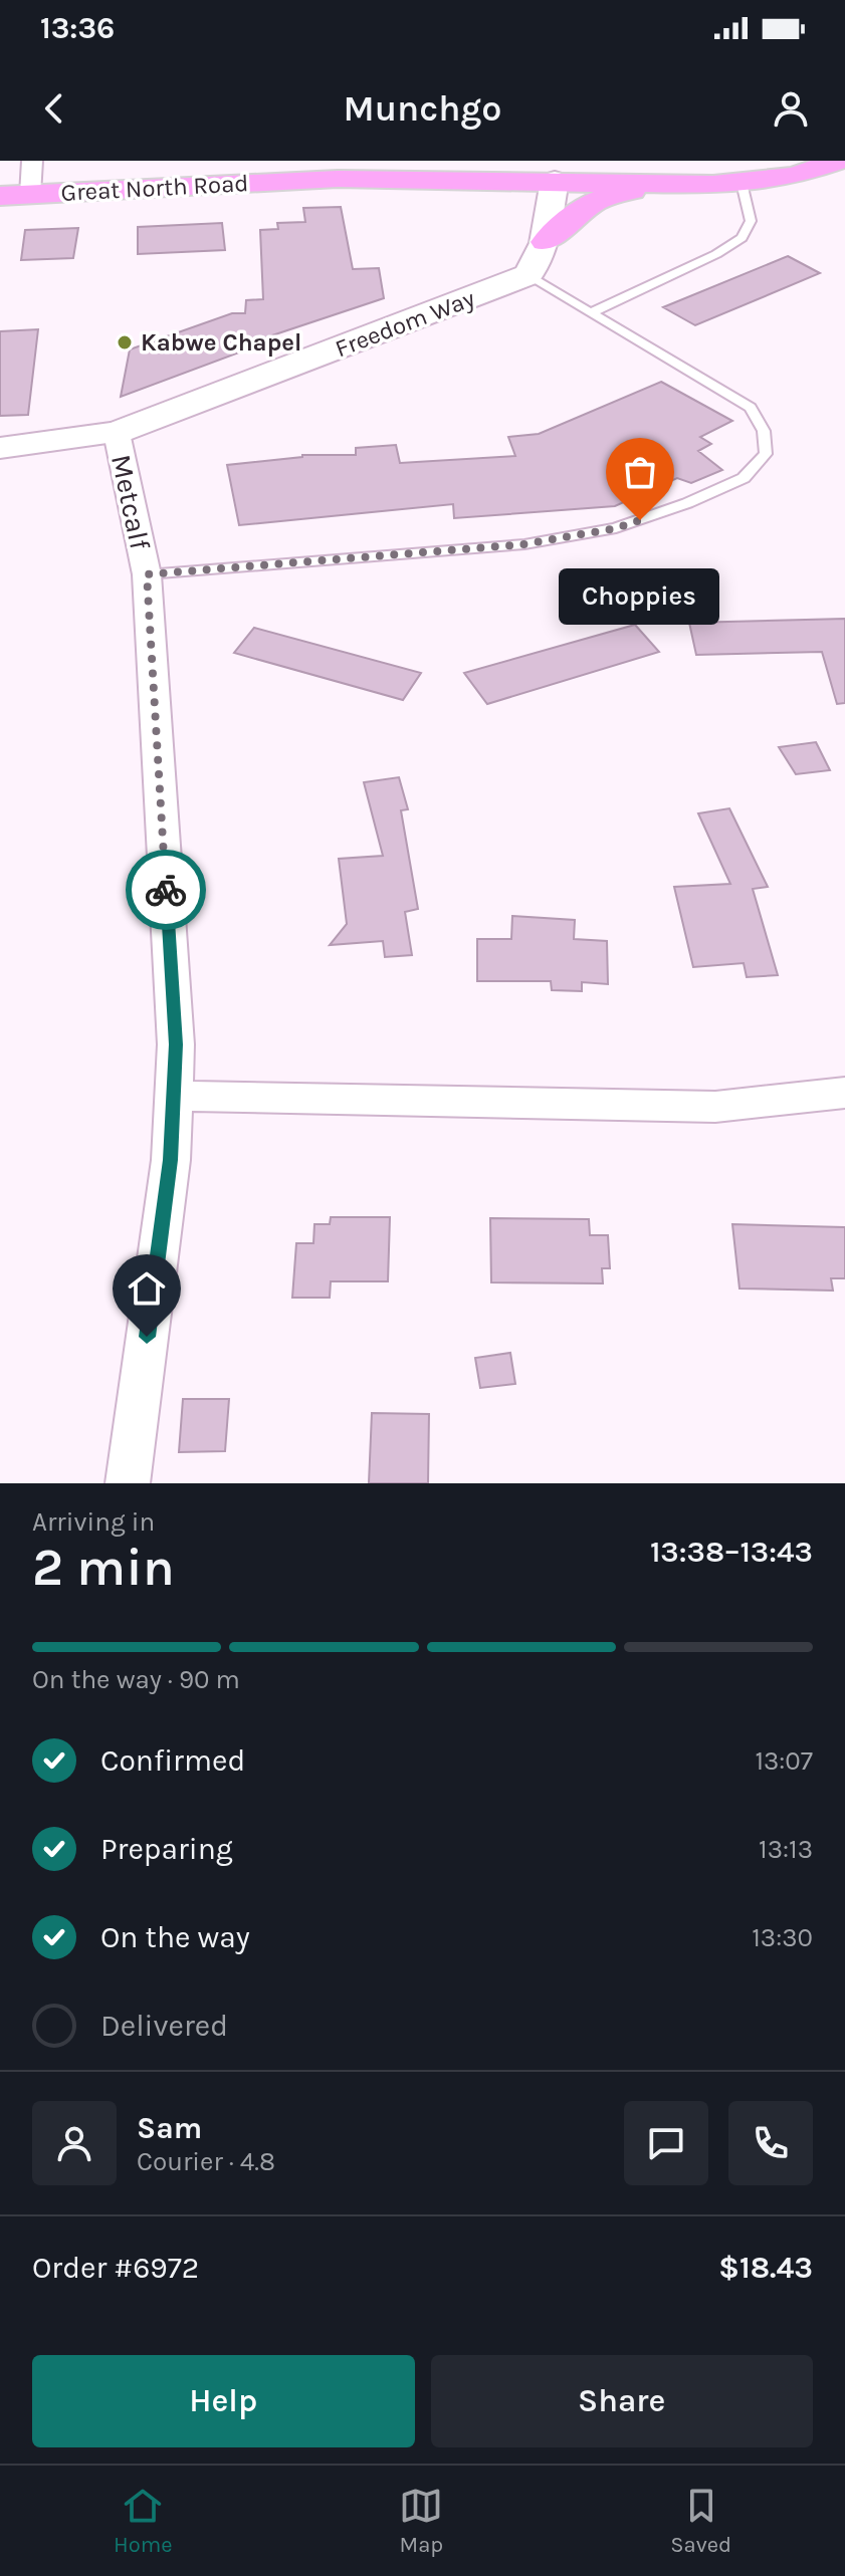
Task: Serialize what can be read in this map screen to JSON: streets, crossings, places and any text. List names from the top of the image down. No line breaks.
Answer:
{"streets":{"highway":["Great North Road"],"main road":["Freedom Way"],"street":["Metcalf"]},"crossings":[["Freedom Way","Metcalf"]],"places":["Kabwe Chapel","Choppies"],"page":{"status":"13:36","header":"Munchgo","bubble":"Choppies","heading":["2 min","Arriving in","13:38–13:43"],"panel":["Sam","Courier · 4.8","Order #6972","$18.43"],"bar":"On the way · 90 m","list":[["Confirmed","13:07"],["Preparing","13:13"],["On the way","13:30"],"Delivered"],"buttons":["Help","Share"],"tabs":["Home","Map","Saved"]}}
